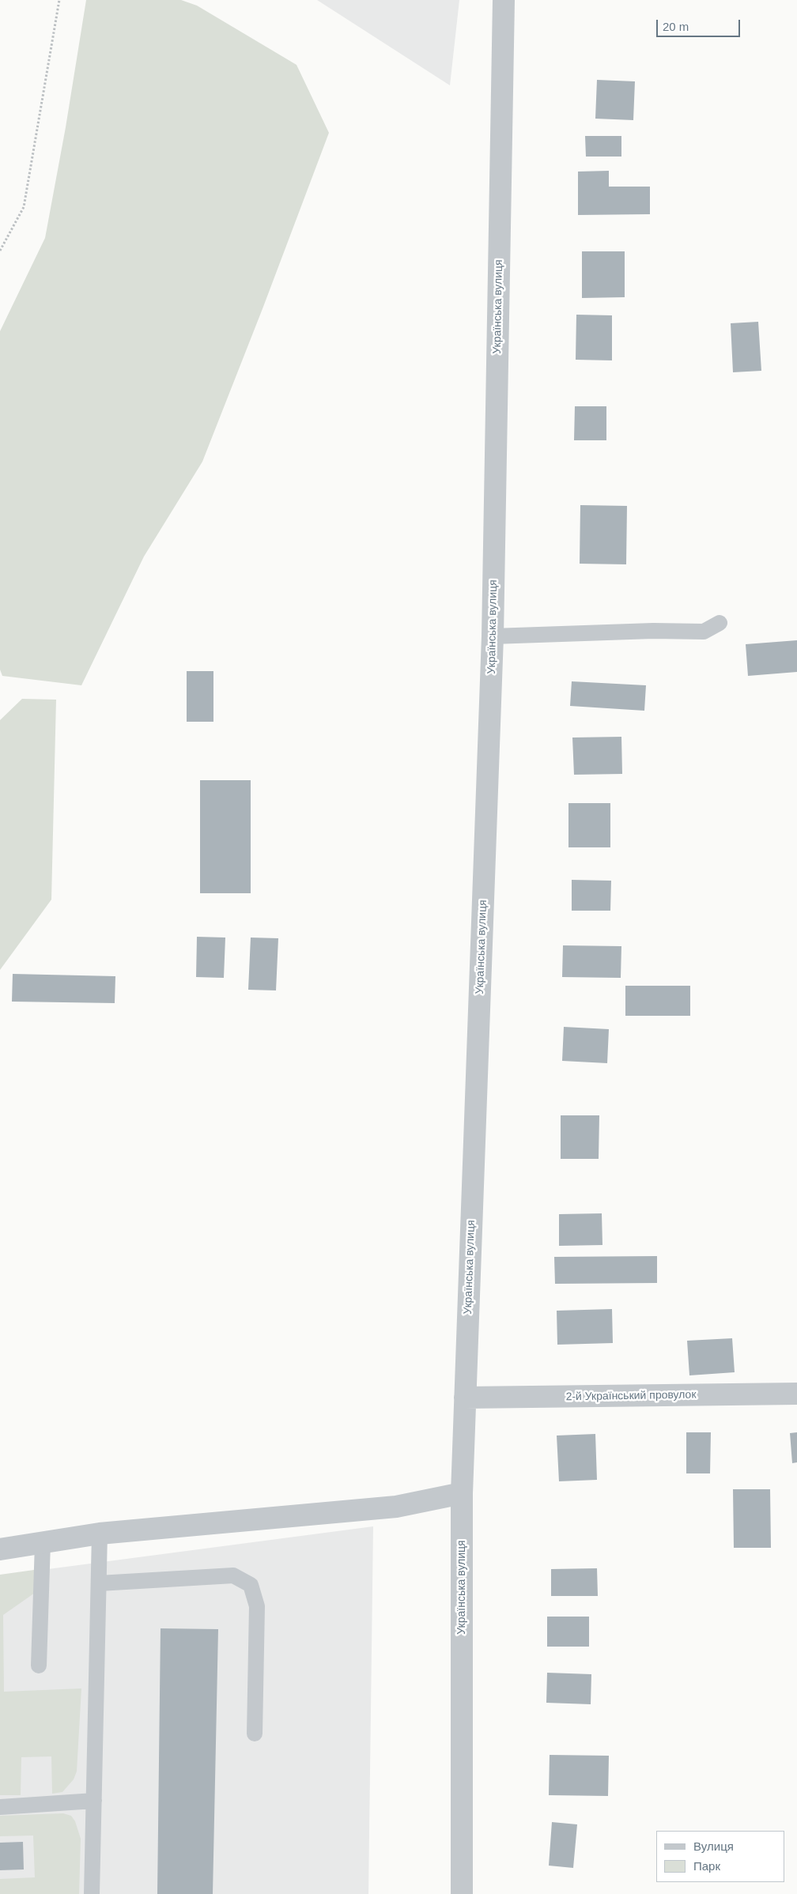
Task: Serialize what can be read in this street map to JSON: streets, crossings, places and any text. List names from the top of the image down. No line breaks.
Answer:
{"streets":{"street":["Українська вулиця","2-й Український провулок"]},"crossings":[["Українська вулиця","2-й Український провулок"]],"legend":["Вулиця","Парк"],"scale_bar":"20 m"}
